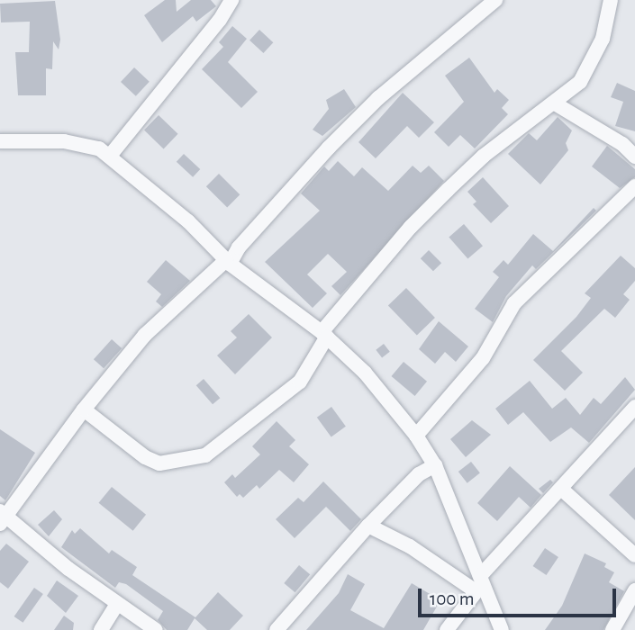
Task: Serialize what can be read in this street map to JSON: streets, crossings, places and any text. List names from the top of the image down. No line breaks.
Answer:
{"scale_bar":"100 m"}
